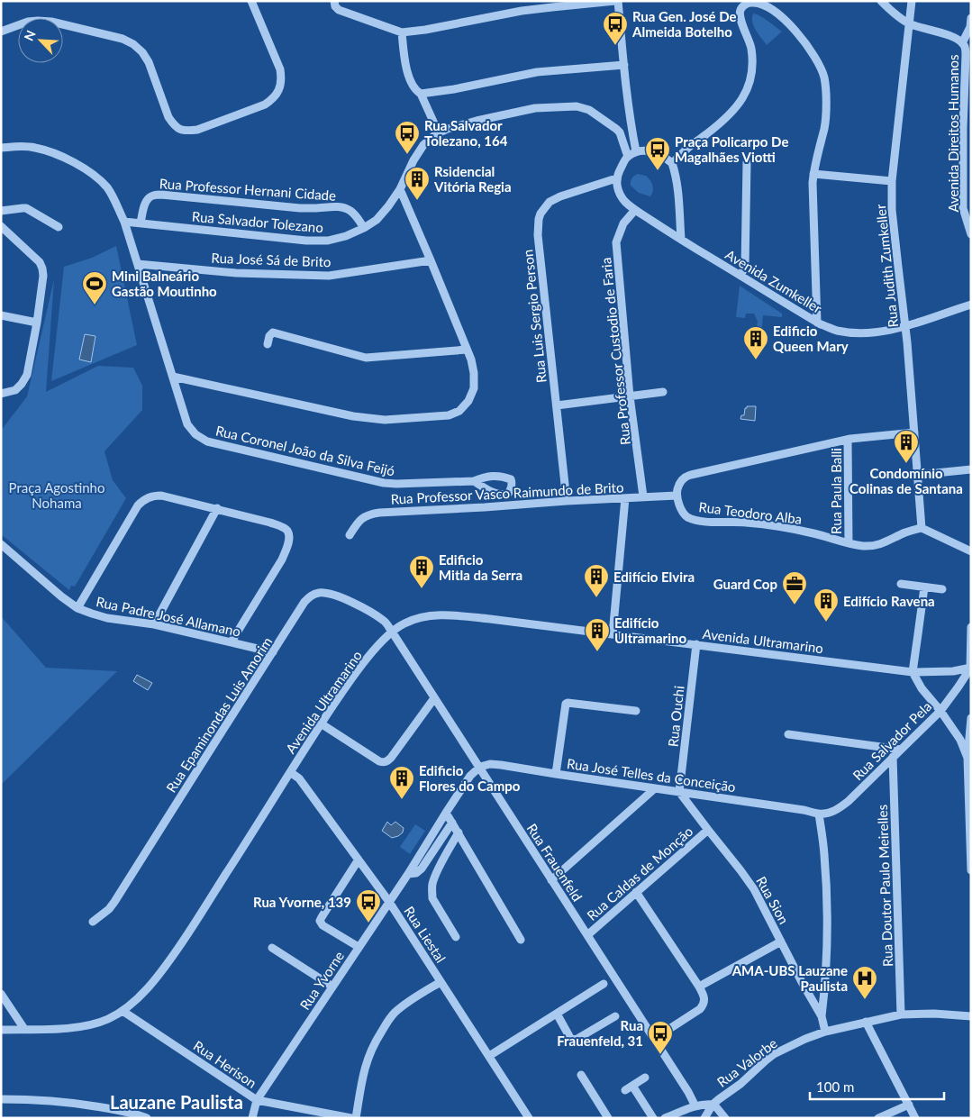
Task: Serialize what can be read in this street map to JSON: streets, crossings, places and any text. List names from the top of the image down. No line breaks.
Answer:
{"streets":{"street":["Avenida Direitos Humanos","Rua Professor Hernani Cidade","Rua Salvador Tolezano","Rua José Sá de Brito","Rua Judith Zumkeller","Avenida Zumkeller","Rua Luis Sergio Person","Rua Professor Custodio de Faria","Rua Coronel João da Silva Feijó","Rua Paula Balli","Rua Professor Vasco Raimundo de Brito","Rua Teodoro Alba","Rua Padre José Allamano","Avenida Ultramarino","Rua Epaminondas Luis Amorim","Rua Ouchi","Rua Salvador Pela","Rua José Telles da Conceição","Rua Frauenfeld","Rua Caldas de Monção","Rua Doutor Paulo Meirelles","Rua Sion","Rua Liestal","Rua Yvorne","Rua Valorbe","Rua Herison"]},"crossings":[["Avenida Direitos Humanos","Rua Judith Zumkeller"],["Rua Professor Hernani Cidade","Rua Salvador Tolezano"],["Rua Salvador Tolezano","Rua Coronel João da Silva Feijó"],["Rua José Sá de Brito","Rua Coronel João da Silva Feijó"],["Rua Judith Zumkeller","Avenida Zumkeller"],["Rua Judith Zumkeller","Rua Teodoro Alba"],["Avenida Zumkeller","Rua Luis Sergio Person"],["Avenida Zumkeller","Rua Professor Custodio de Faria"],["Rua Luis Sergio Person","Rua Professor Vasco Raimundo de Brito"],["Rua Professor Custodio de Faria","Rua Professor Vasco Raimundo de Brito"],["Rua Paula Balli","Rua Teodoro Alba"],["Rua Professor Vasco Raimundo de Brito","Rua Teodoro Alba"],["Rua Padre José Allamano","Rua Epaminondas Luis Amorim"],["Avenida Ultramarino","Rua Epaminondas Luis Amorim"],["Avenida Ultramarino","Rua Ouchi"],["Avenida Ultramarino","Rua Salvador Pela"],["Avenida Ultramarino","Rua Frauenfeld"],["Avenida Ultramarino","Rua Liestal"],["Avenida Ultramarino","Rua Herison"],["Rua Epaminondas Luis Amorim","Rua Frauenfeld"],["Rua Ouchi","Rua José Telles da Conceição"],["Rua Ouchi","Rua Sion"],["Rua Salvador Pela","Rua José Telles da Conceição"],["Rua Salvador Pela","Rua Doutor Paulo Meirelles"],["Rua José Telles da Conceição","Rua Frauenfeld"],["Rua José Telles da Conceição","Rua Sion"],["Rua José Telles da Conceição","Rua Yvorne"],["Rua Frauenfeld","Rua Caldas de Monção"],["Rua Frauenfeld","Rua Yvorne"],["Rua Caldas de Monção","Rua Sion"],["Rua Doutor Paulo Meirelles","Rua Valorbe"],["Rua Sion","Rua Valorbe"],["Rua Liestal","Rua Yvorne"],["Rua Yvorne","Rua Herison"]],"districts":["Lauzane Paulista"],"parks":["Praça Agostinho Nohama"],"places":{"bus stop":["Rua Gen. José De Almeida Botelho","Rua Salvador Tolezano, 164","Praça Policarpo De Magalhães Viotti","Rua Yvorne, 139","Rua Frauenfeld, 31"],"building":["Rsidencial Vitória Regia","Edificio Queen Mary","Condomínio Colinas de Santana","Edificio Mitla da Serra","Edifício Elvira","Edifício Ravena","Edifício Ultramarino","Edificio Flores do Campo"],"sports":["Mini Balneário Gastão Moutinho"],"office":["Guard Cop"],"hospital":["AMA-UBS Lauzane Paulista"]},"scale_bar":"100 m","north":"top left"}
